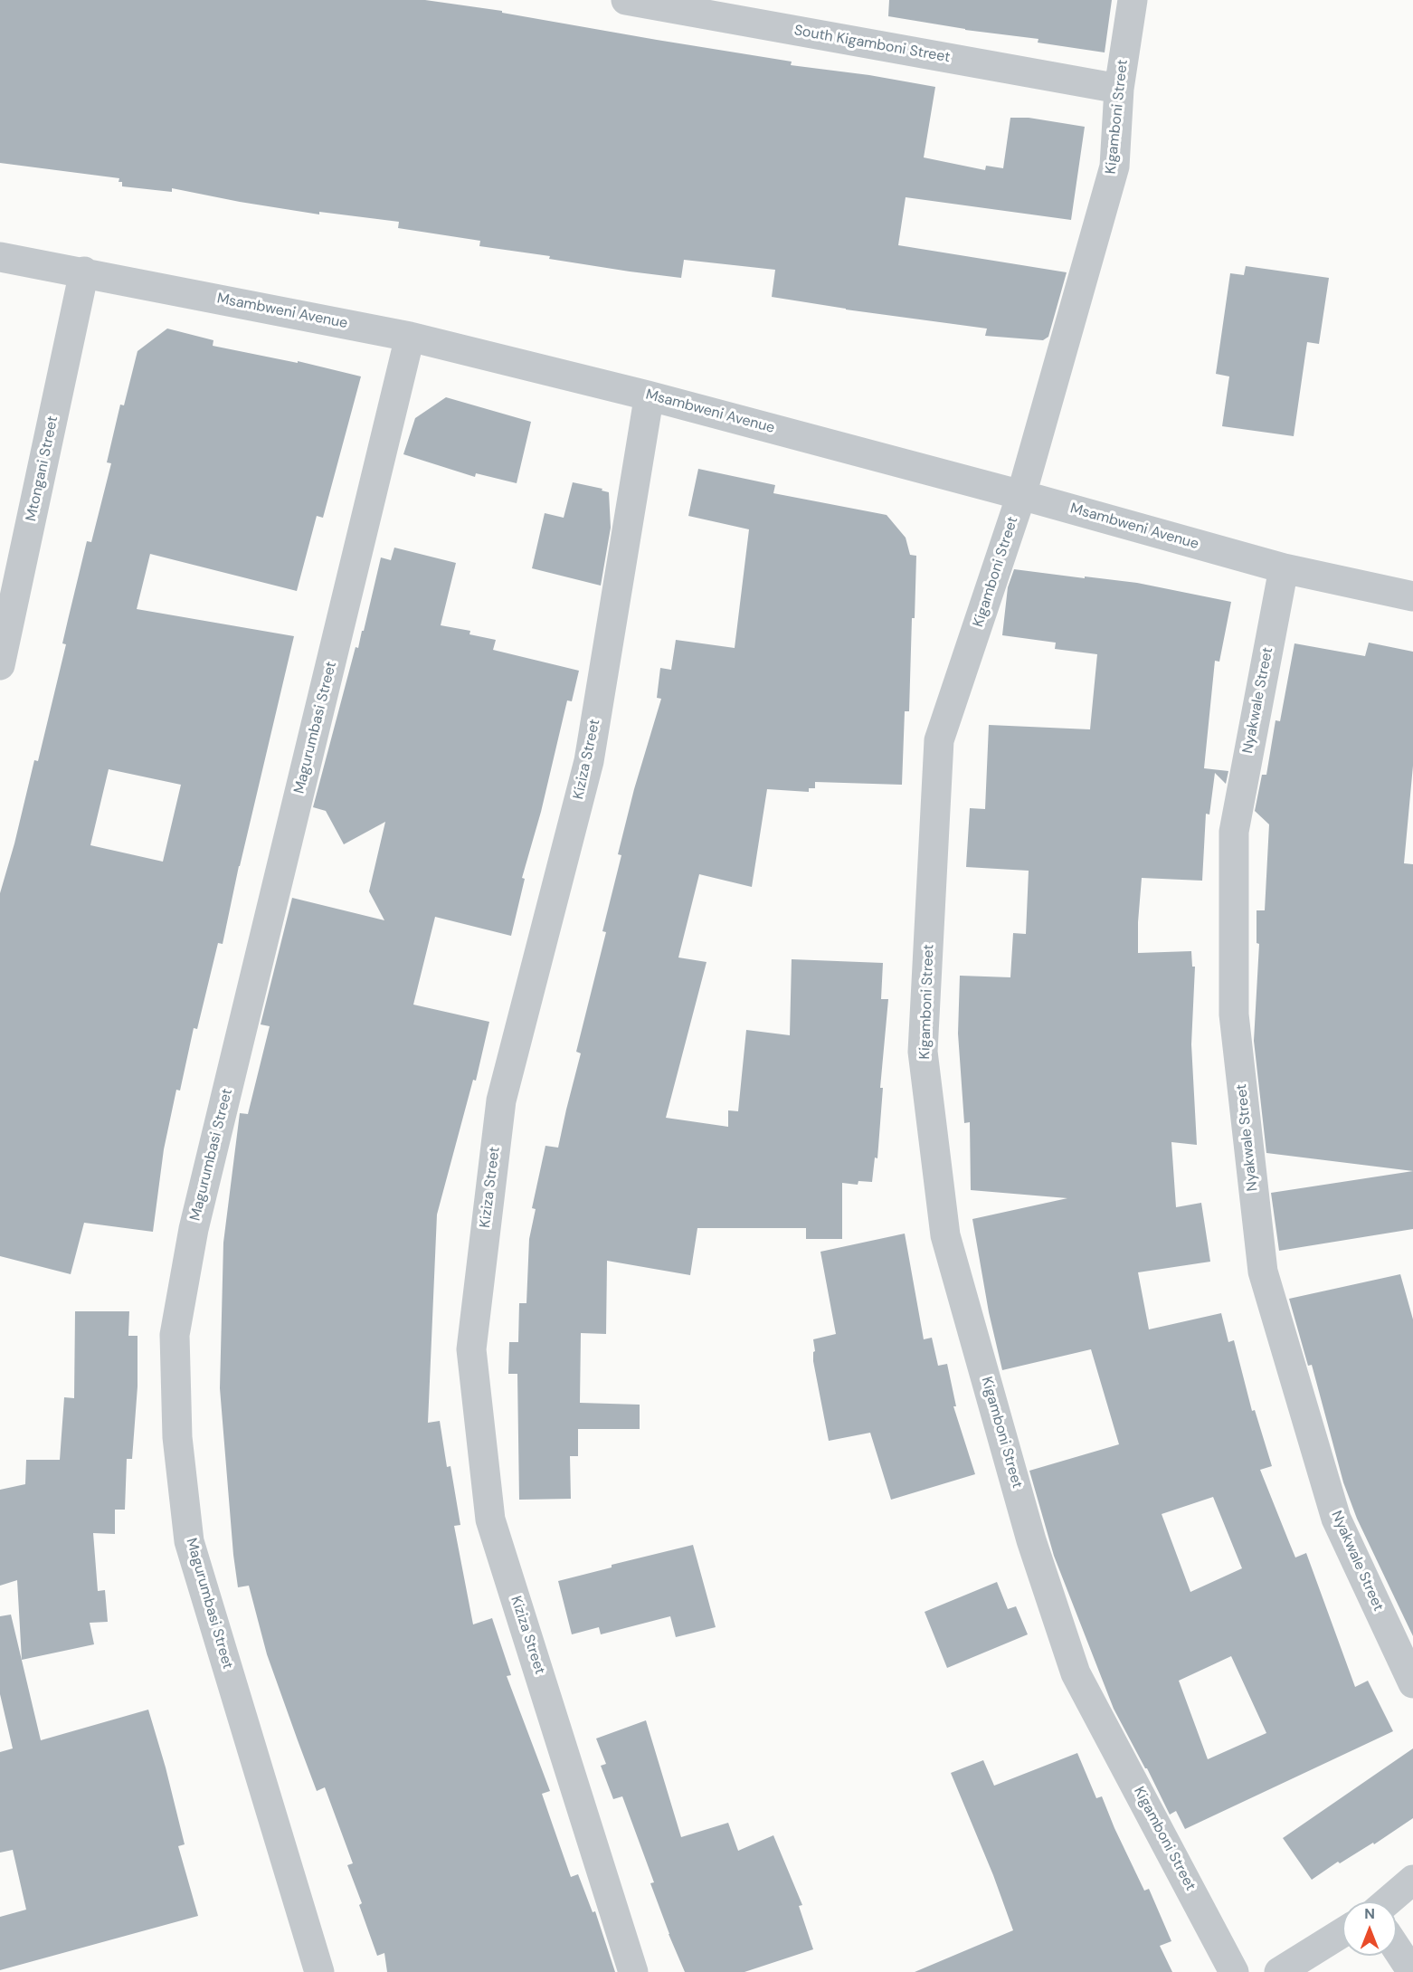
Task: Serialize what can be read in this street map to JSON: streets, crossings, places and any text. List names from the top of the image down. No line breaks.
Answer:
{"streets":{"street":["South Kigamboni Street","Kigamboni Street","Msambweni Avenue","Mtongani Street","Nyakwale Street","Magurumbasi Street","Kiziza Street"]},"crossings":[["South Kigamboni Street","Kigamboni Street"],["Kigamboni Street","Msambweni Avenue"],["Msambweni Avenue","Mtongani Street"],["Msambweni Avenue","Nyakwale Street"],["Msambweni Avenue","Magurumbasi Street"],["Msambweni Avenue","Kiziza Street"]],"north":"top"}
